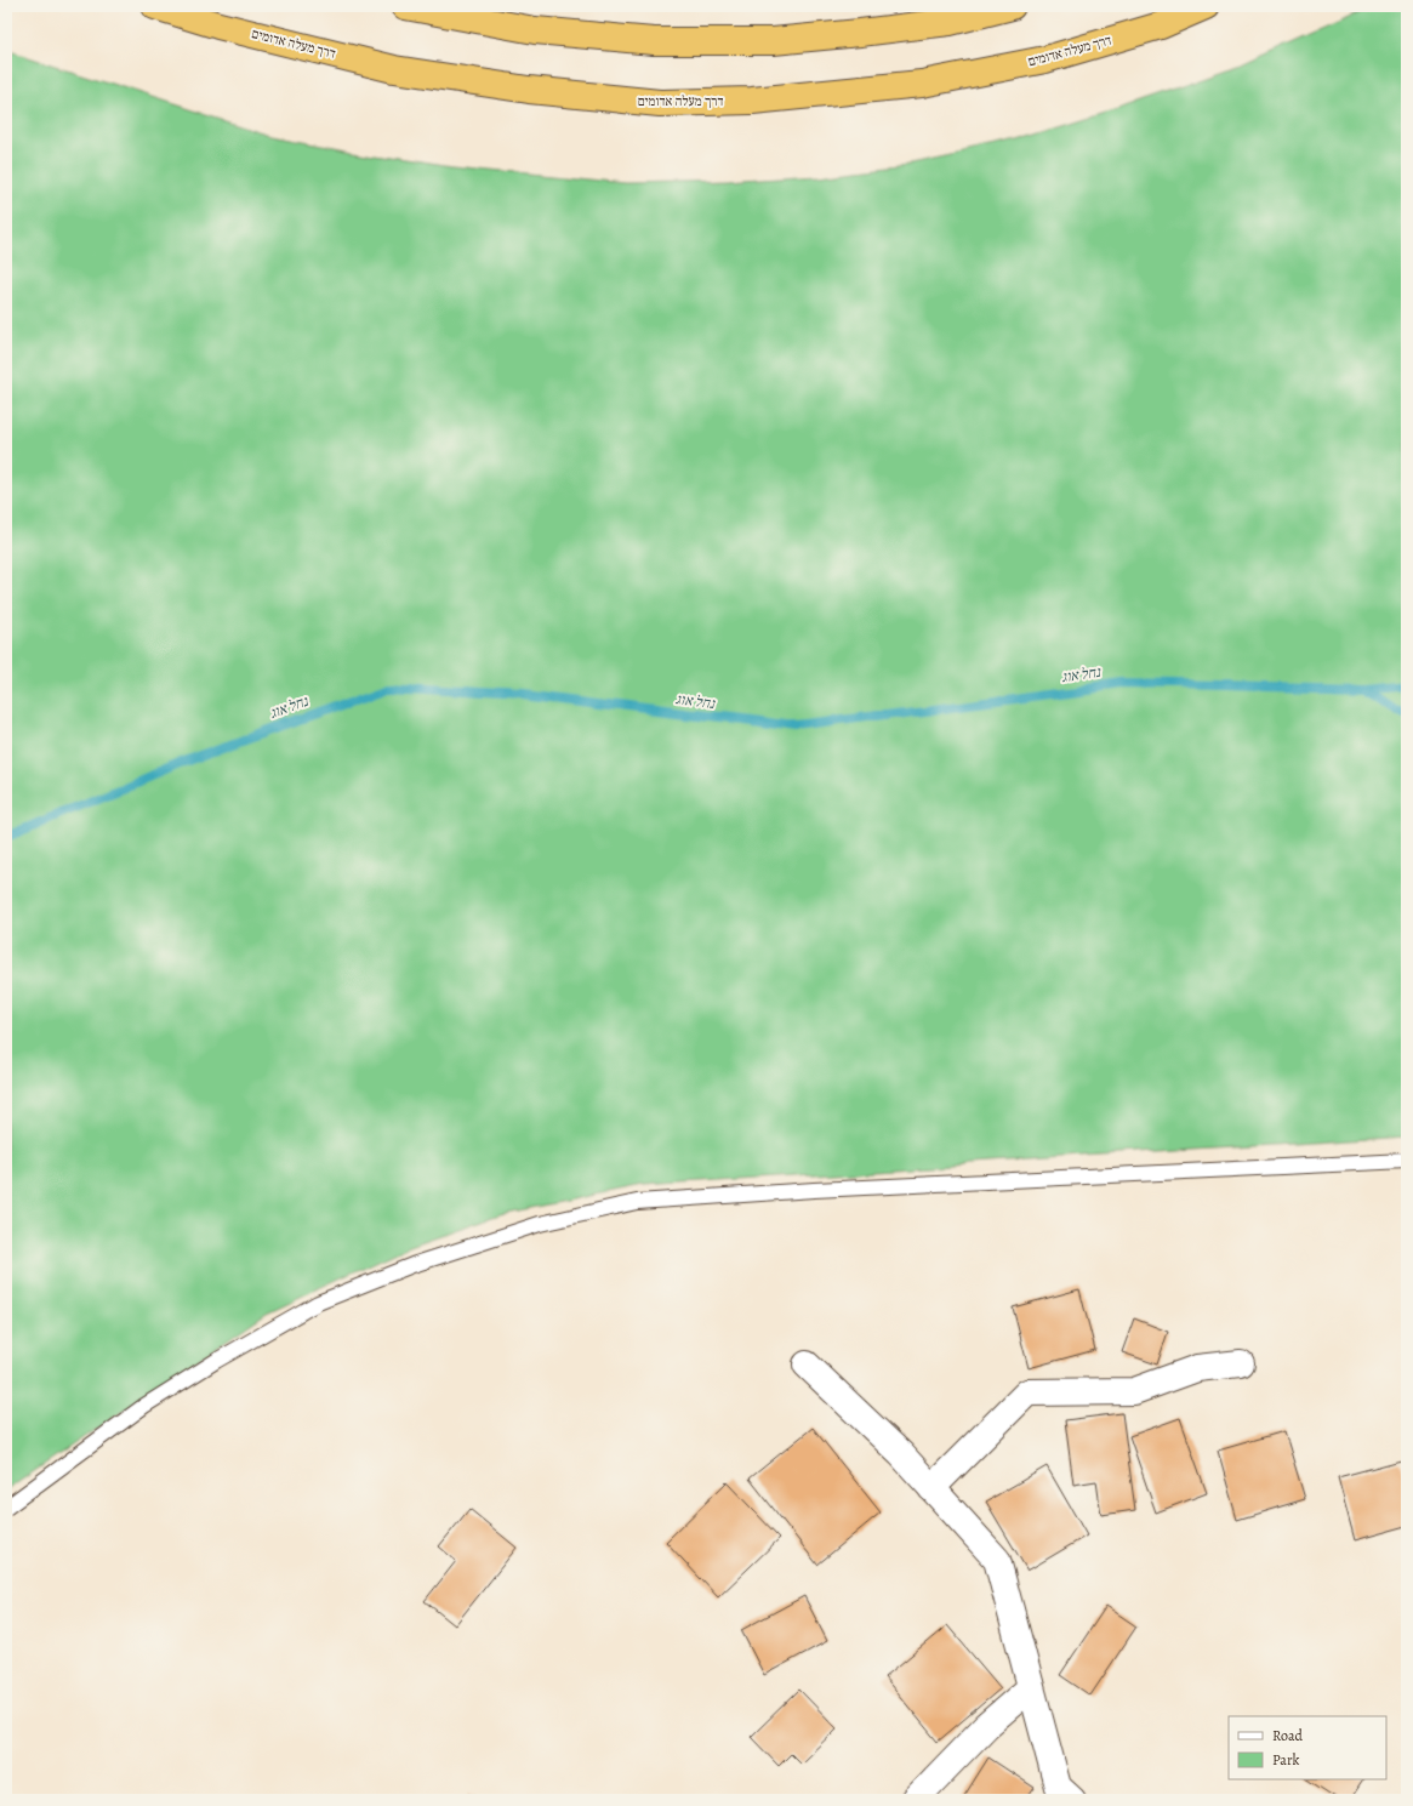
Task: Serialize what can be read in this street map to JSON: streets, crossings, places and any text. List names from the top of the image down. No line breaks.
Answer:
{"streets":{"highway":["דרך מעלה אדומים"]},"water":["נחל אוג"],"legend":["Road","Park"]}
